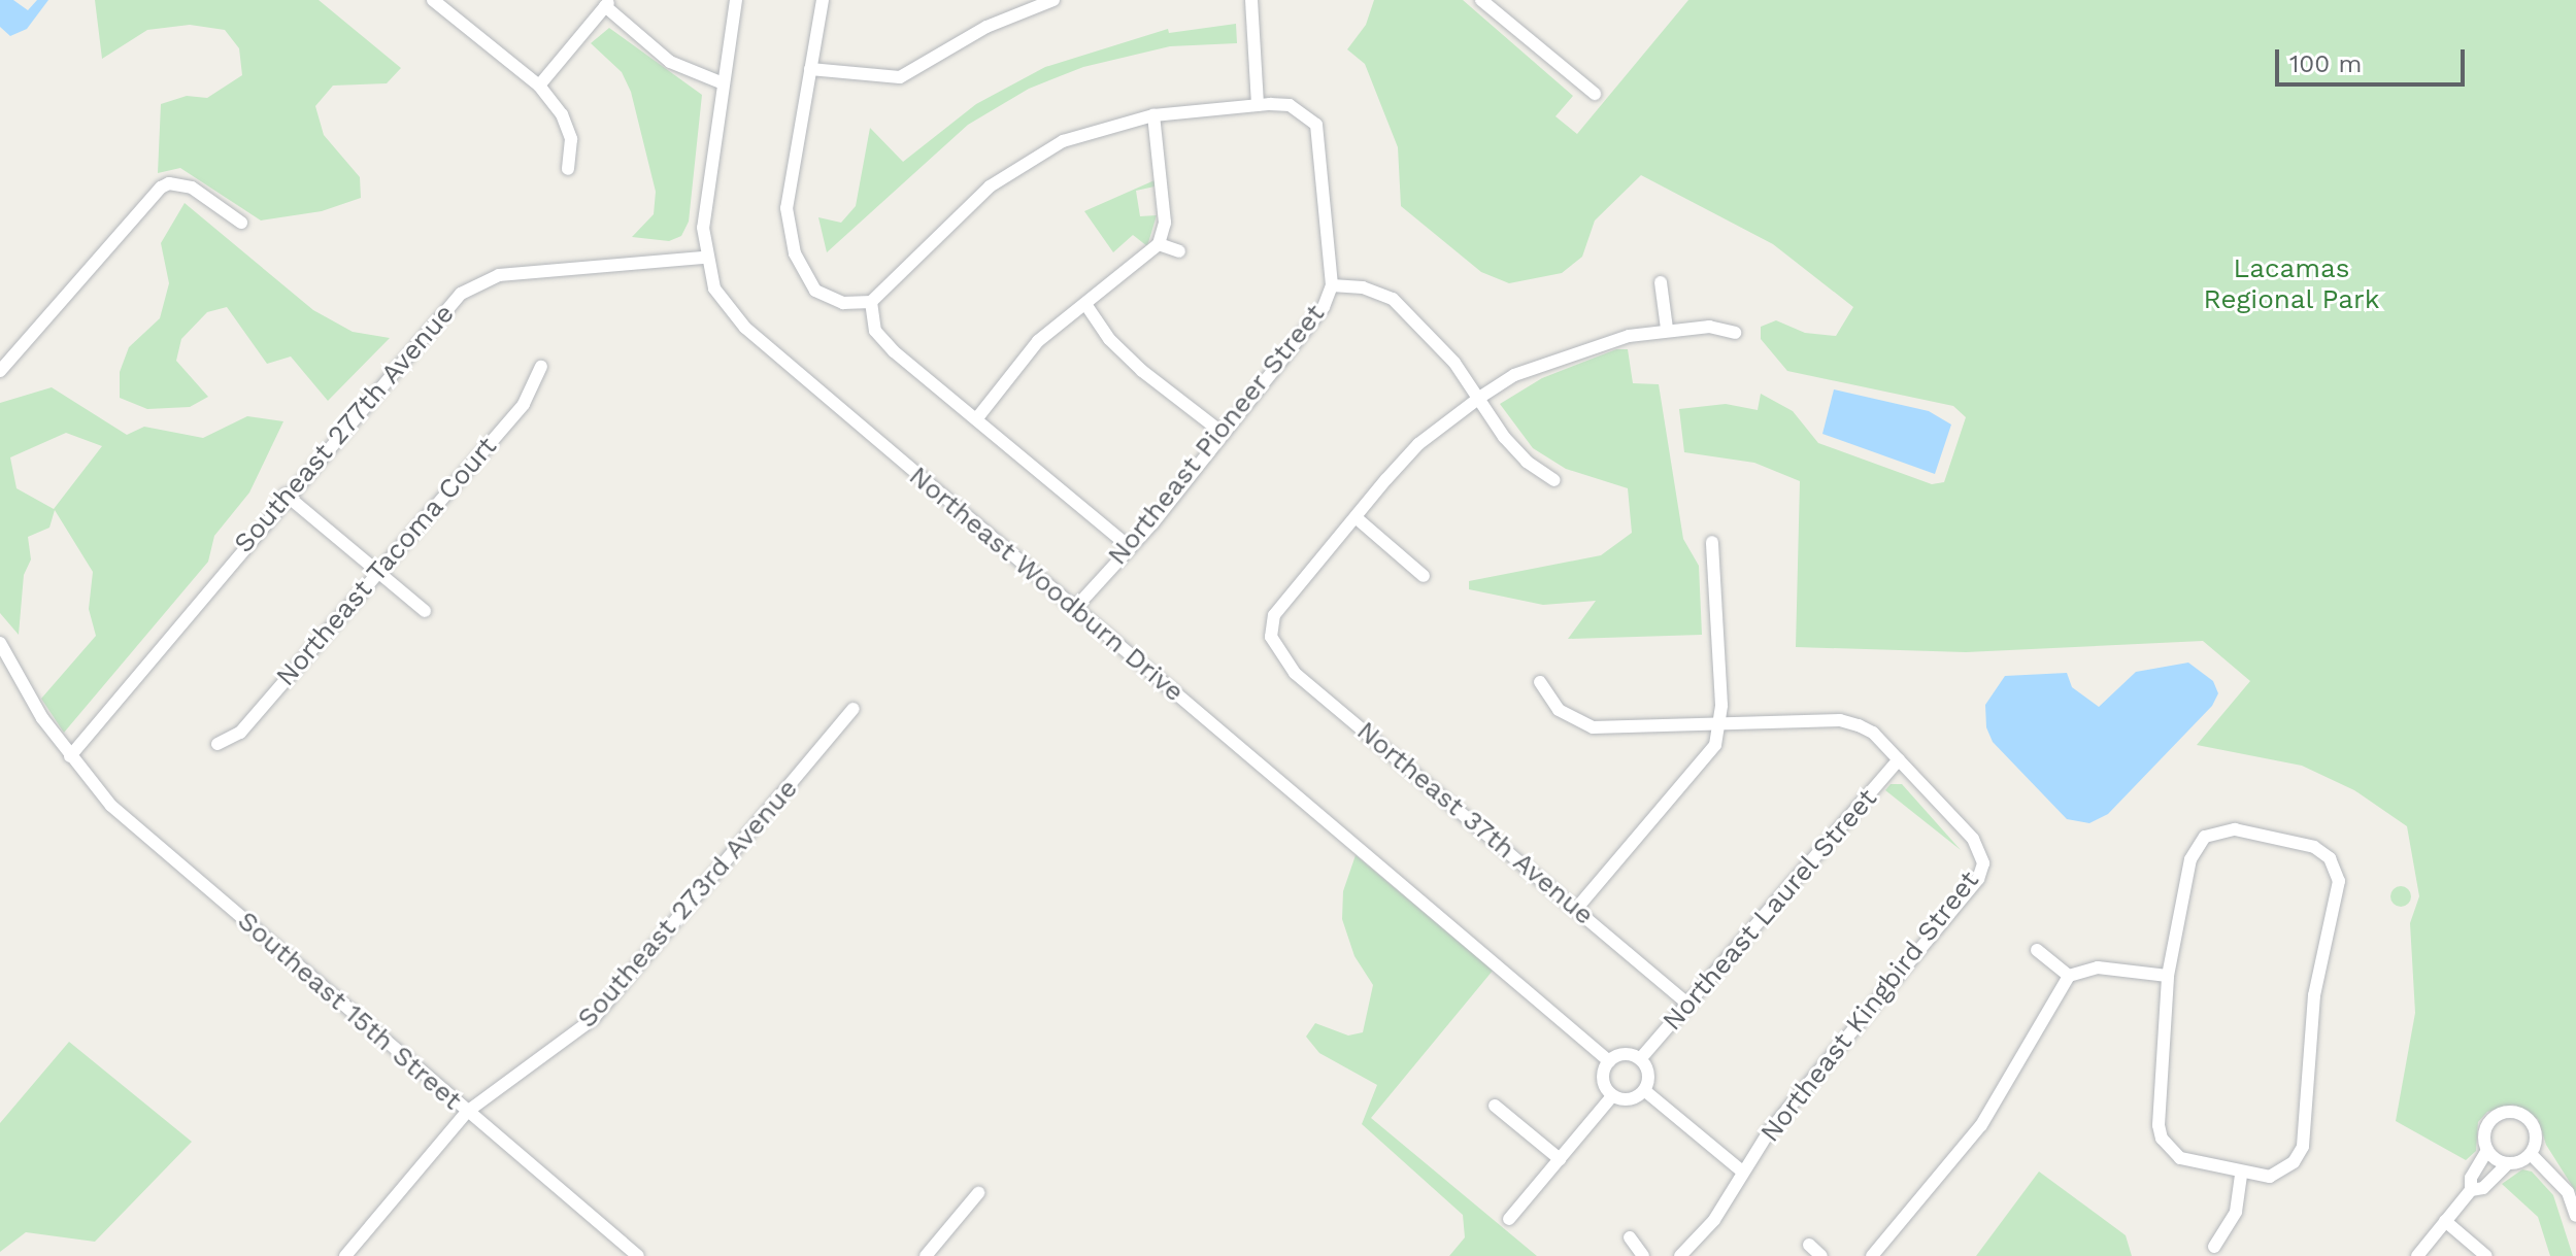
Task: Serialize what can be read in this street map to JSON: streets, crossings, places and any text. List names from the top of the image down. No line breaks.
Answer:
{"streets":{"street":["Southeast 277th Avenue","Northeast Pioneer Street","Northeast Tacoma Court","Northeast Woodburn Drive","Northeast 37th Avenue","Southeast 273rd Avenue","Northeast Laurel Street","Northeast Kingbird Street","Southeast 15th Street"]},"crossings":[["Southeast 277th Avenue","Northeast Woodburn Drive"],["Southeast 277th Avenue","Southeast 15th Street"],["Northeast Pioneer Street","Northeast Woodburn Drive"],["Northeast Woodburn Drive","Northeast Laurel Street"],["Northeast 37th Avenue","Northeast Laurel Street"],["Southeast 273rd Avenue","Southeast 15th Street"],["Northeast Laurel Street","Northeast Kingbird Street"]],"parks":["Lacamas Regional Park"],"scale_bar":"100 m"}
